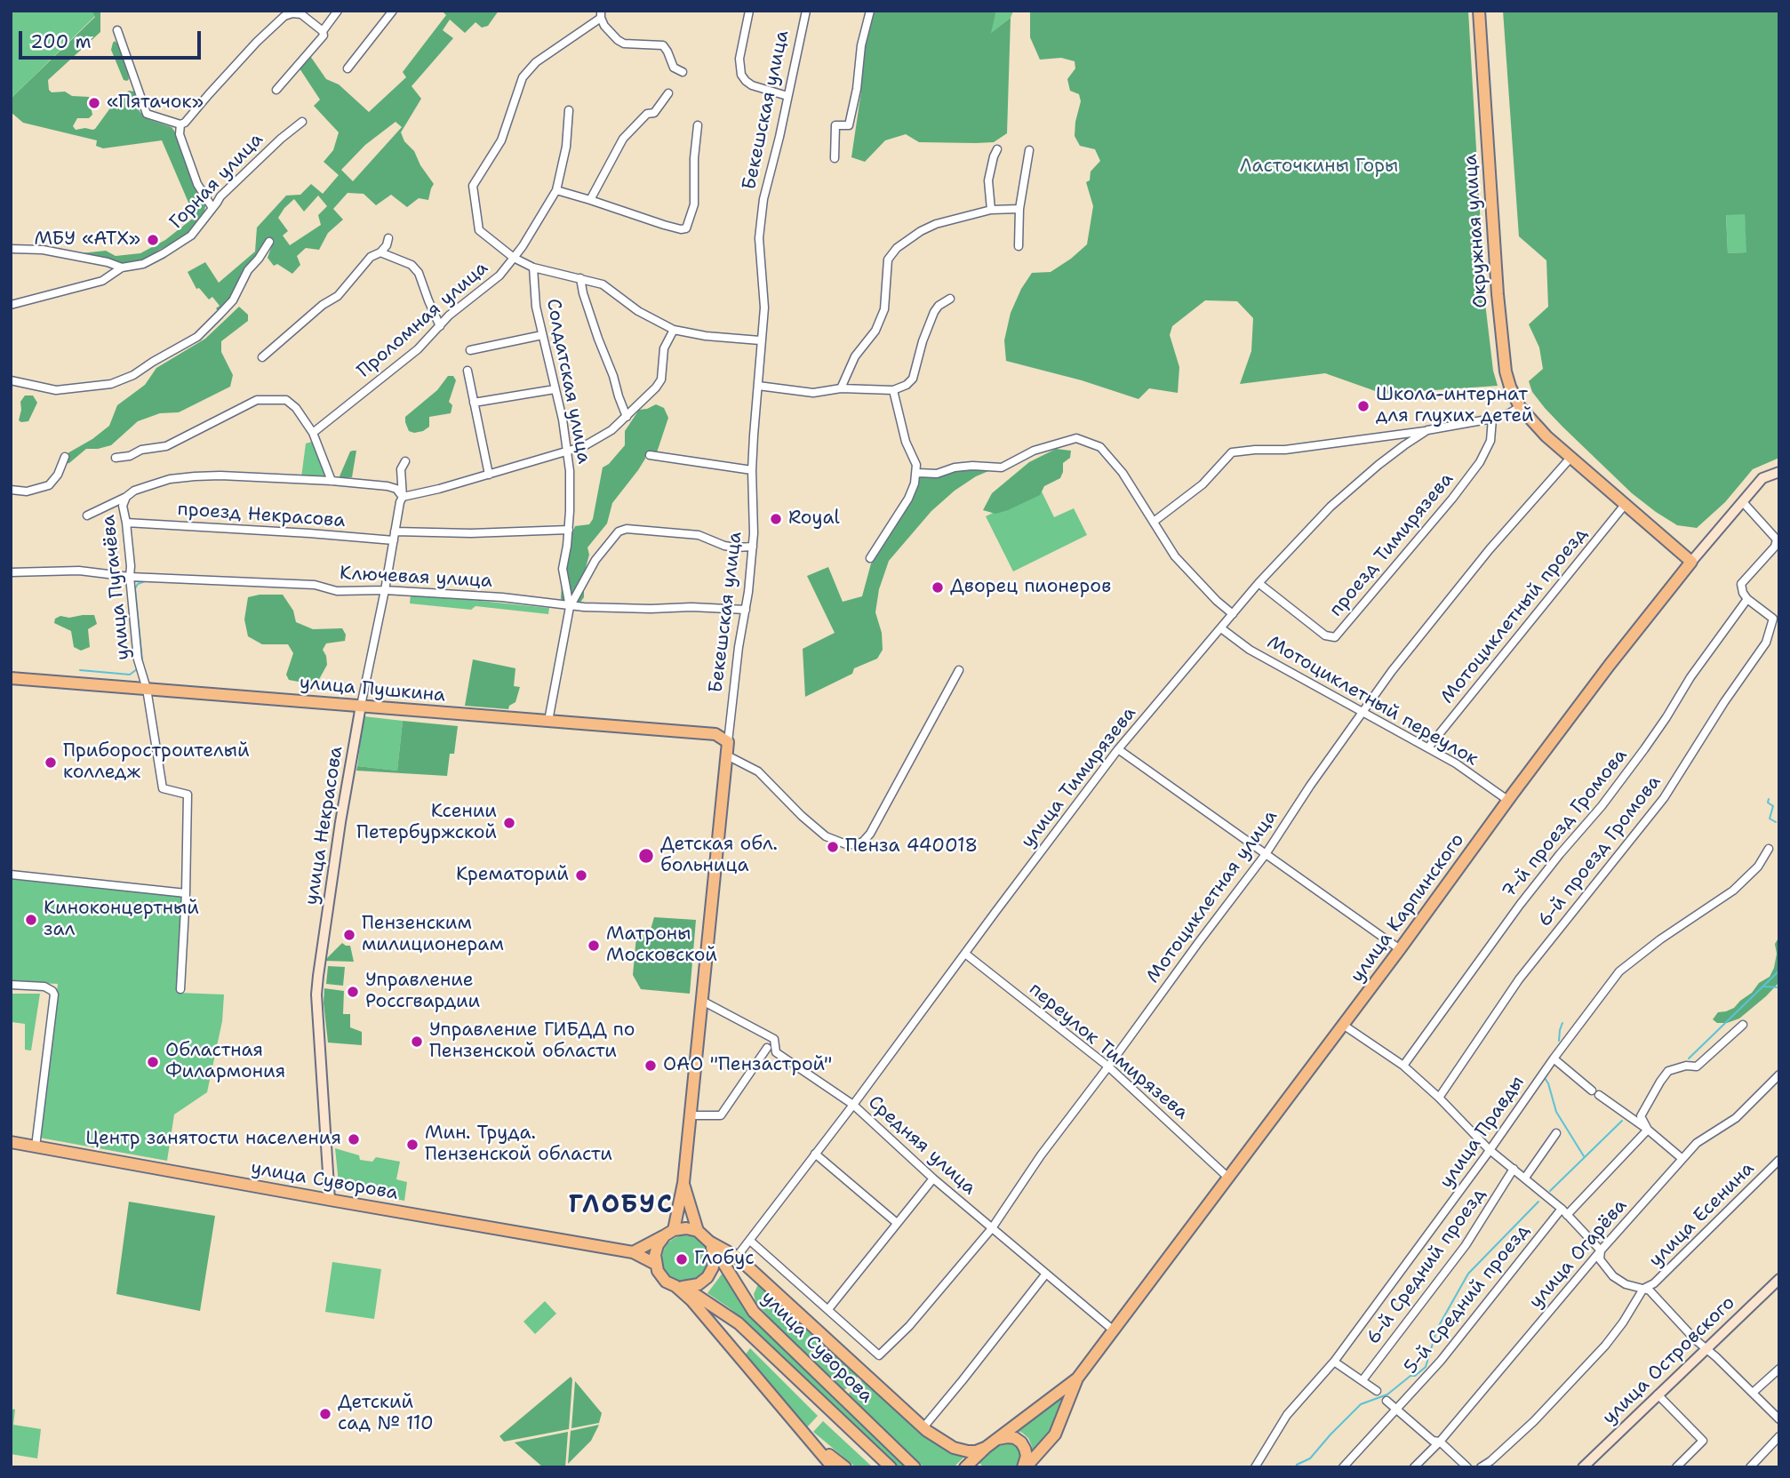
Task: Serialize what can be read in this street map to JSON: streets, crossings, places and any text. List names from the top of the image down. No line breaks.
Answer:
{"streets":{"main road":["Бекешская улица","Окружная улица","улица Пушкина","улица Некрасова","улица Карпинского","улица Суворова","улица Островского"],"street":["Горная улица","Проломная улица","Солдатская улица","проезд Некрасова","проезд Тимирязева","Ключевая улица","улица Пугачёва","Мотоциклетный проезд","Мотоциклетный переулок","улица Тимирязева","7-й проезд Громова","6-й проезд Громова","Мотоциклетная улица","переулок Тимирязева","улица Правды","Средняя улица","улица Есенина","улица Огарёва","6-й Средний проезд","5-й Средний проезд"]},"crossings":[["Бекешская улица","Ключевая улица"],["Бекешская улица","улица Пушкина"],["Бекешская улица","Средняя улица"],["Бекешская улица","улица Суворова"],["Окружная улица","Мотоциклетный проезд"],["Окружная улица","улица Тимирязева"],["Окружная улица","Мотоциклетная улица"],["Окружная улица","улица Карпинского"],["Солдатская улица","Ключевая улица"],["Солдатская улица","улица Пушкина"],["проезд Некрасова","улица Пугачёва"],["проезд Некрасова","улица Некрасова"],["проезд Тимирязева","улица Тимирязева"],["Ключевая улица","улица Пугачёва"],["Ключевая улица","улица Некрасова"],["улица Пугачёва","улица Пушкина"],["Мотоциклетный проезд","Мотоциклетный переулок"],["улица Пушкина","улица Некрасова"],["Мотоциклетный переулок","улица Тимирязева"],["Мотоциклетный переулок","Мотоциклетная улица"],["Мотоциклетный переулок","улица Карпинского"],["улица Тимирязева","переулок Тимирязева"],["улица Тимирязева","Средняя улица"],["7-й проезд Громова","6-й проезд Громова"],["улица Некрасова","улица Суворова"],["Мотоциклетная улица","переулок Тимирязева"],["Мотоциклетная улица","Средняя улица"],["улица Карпинского","переулок Тимирязева"],["улица Карпинского","Средняя улица"]],"districts":["ГЛОБУС"],"parks":["Ласточкины Горы"],"places":["«Пятачок»","МБУ «АТХ»","Школа-интернат для глухих детей","Royal","Дворец пионеров","Приборостроителый колледж","Ксении Петербуржской","Пенза 440018","Детская обл. больница","Крематорий","Киноконцертный зал","Пензенским милиционерам","Матроны Московской","Управление Россгвардии","Управление ГИБДД по Пензенской области","Областная Филармония","ОАО \"Пензастрой\"","Центр занятости населения","Мин. Труда. Пензенской области","Глобус","Детский сад № 110"],"scale_bar":"200 m"}
